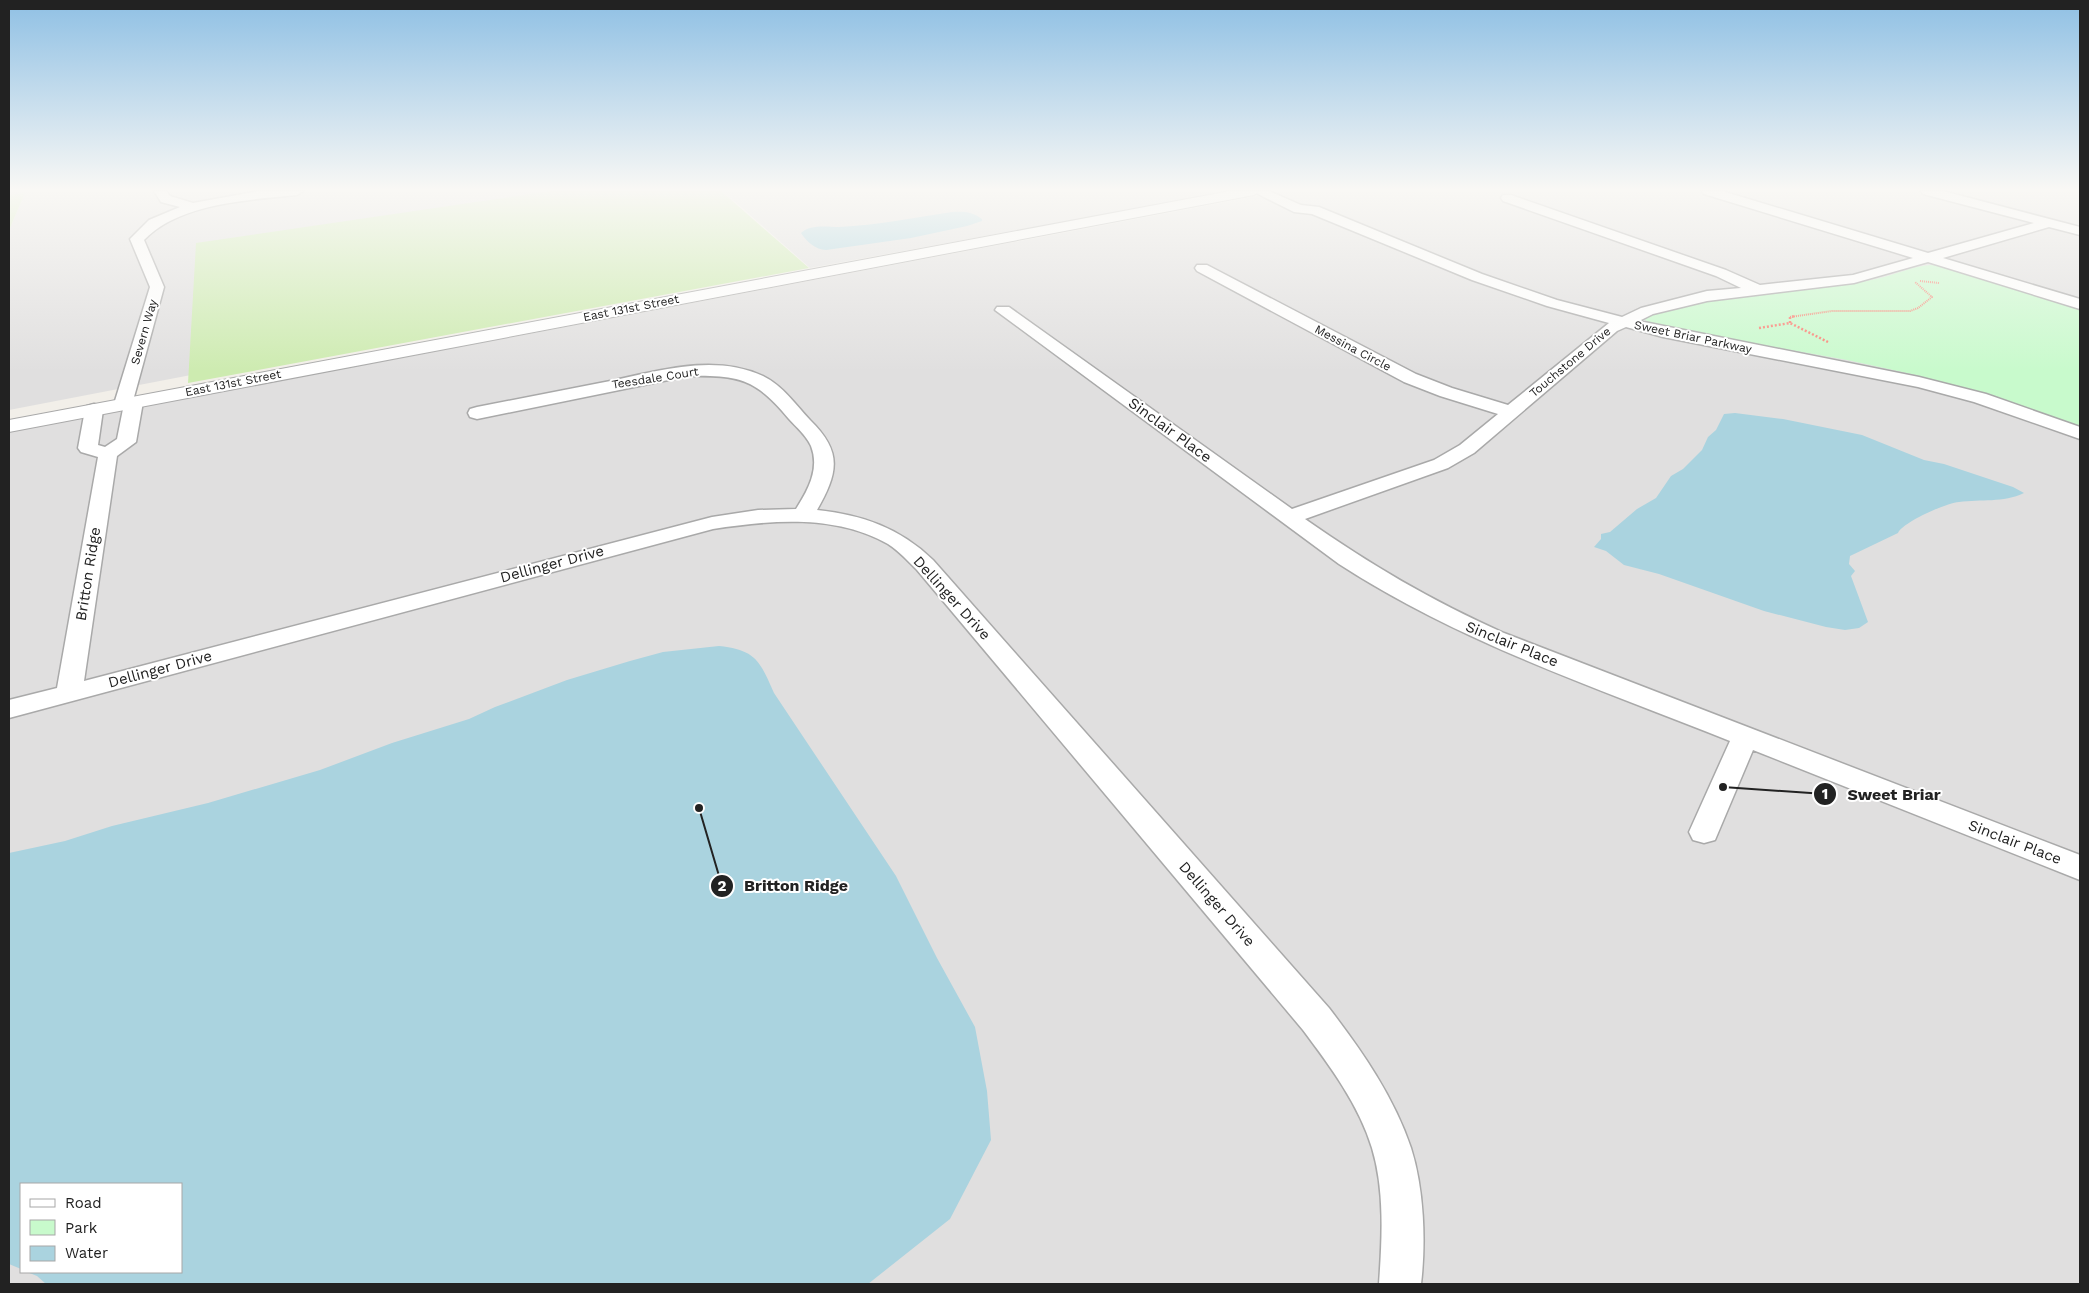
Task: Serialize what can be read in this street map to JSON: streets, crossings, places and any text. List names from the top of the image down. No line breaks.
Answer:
{"streets":{"street":["East 131st Street","Severn Way","Sweet Briar Parkway","Messina Circle","Touchstone Drive","Teesdale Court","Sinclair Place","Dellinger Drive","Britton Ridge"]},"crossings":[["East 131st Street","Severn Way"],["Sweet Briar Parkway","Touchstone Drive"],["Messina Circle","Touchstone Drive"],["Touchstone Drive","Sinclair Place"],["Teesdale Court","Dellinger Drive"],["Dellinger Drive","Britton Ridge"]],"places":["Sweet Briar","Britton Ridge"],"legend":["Road","Park","Water"]}
